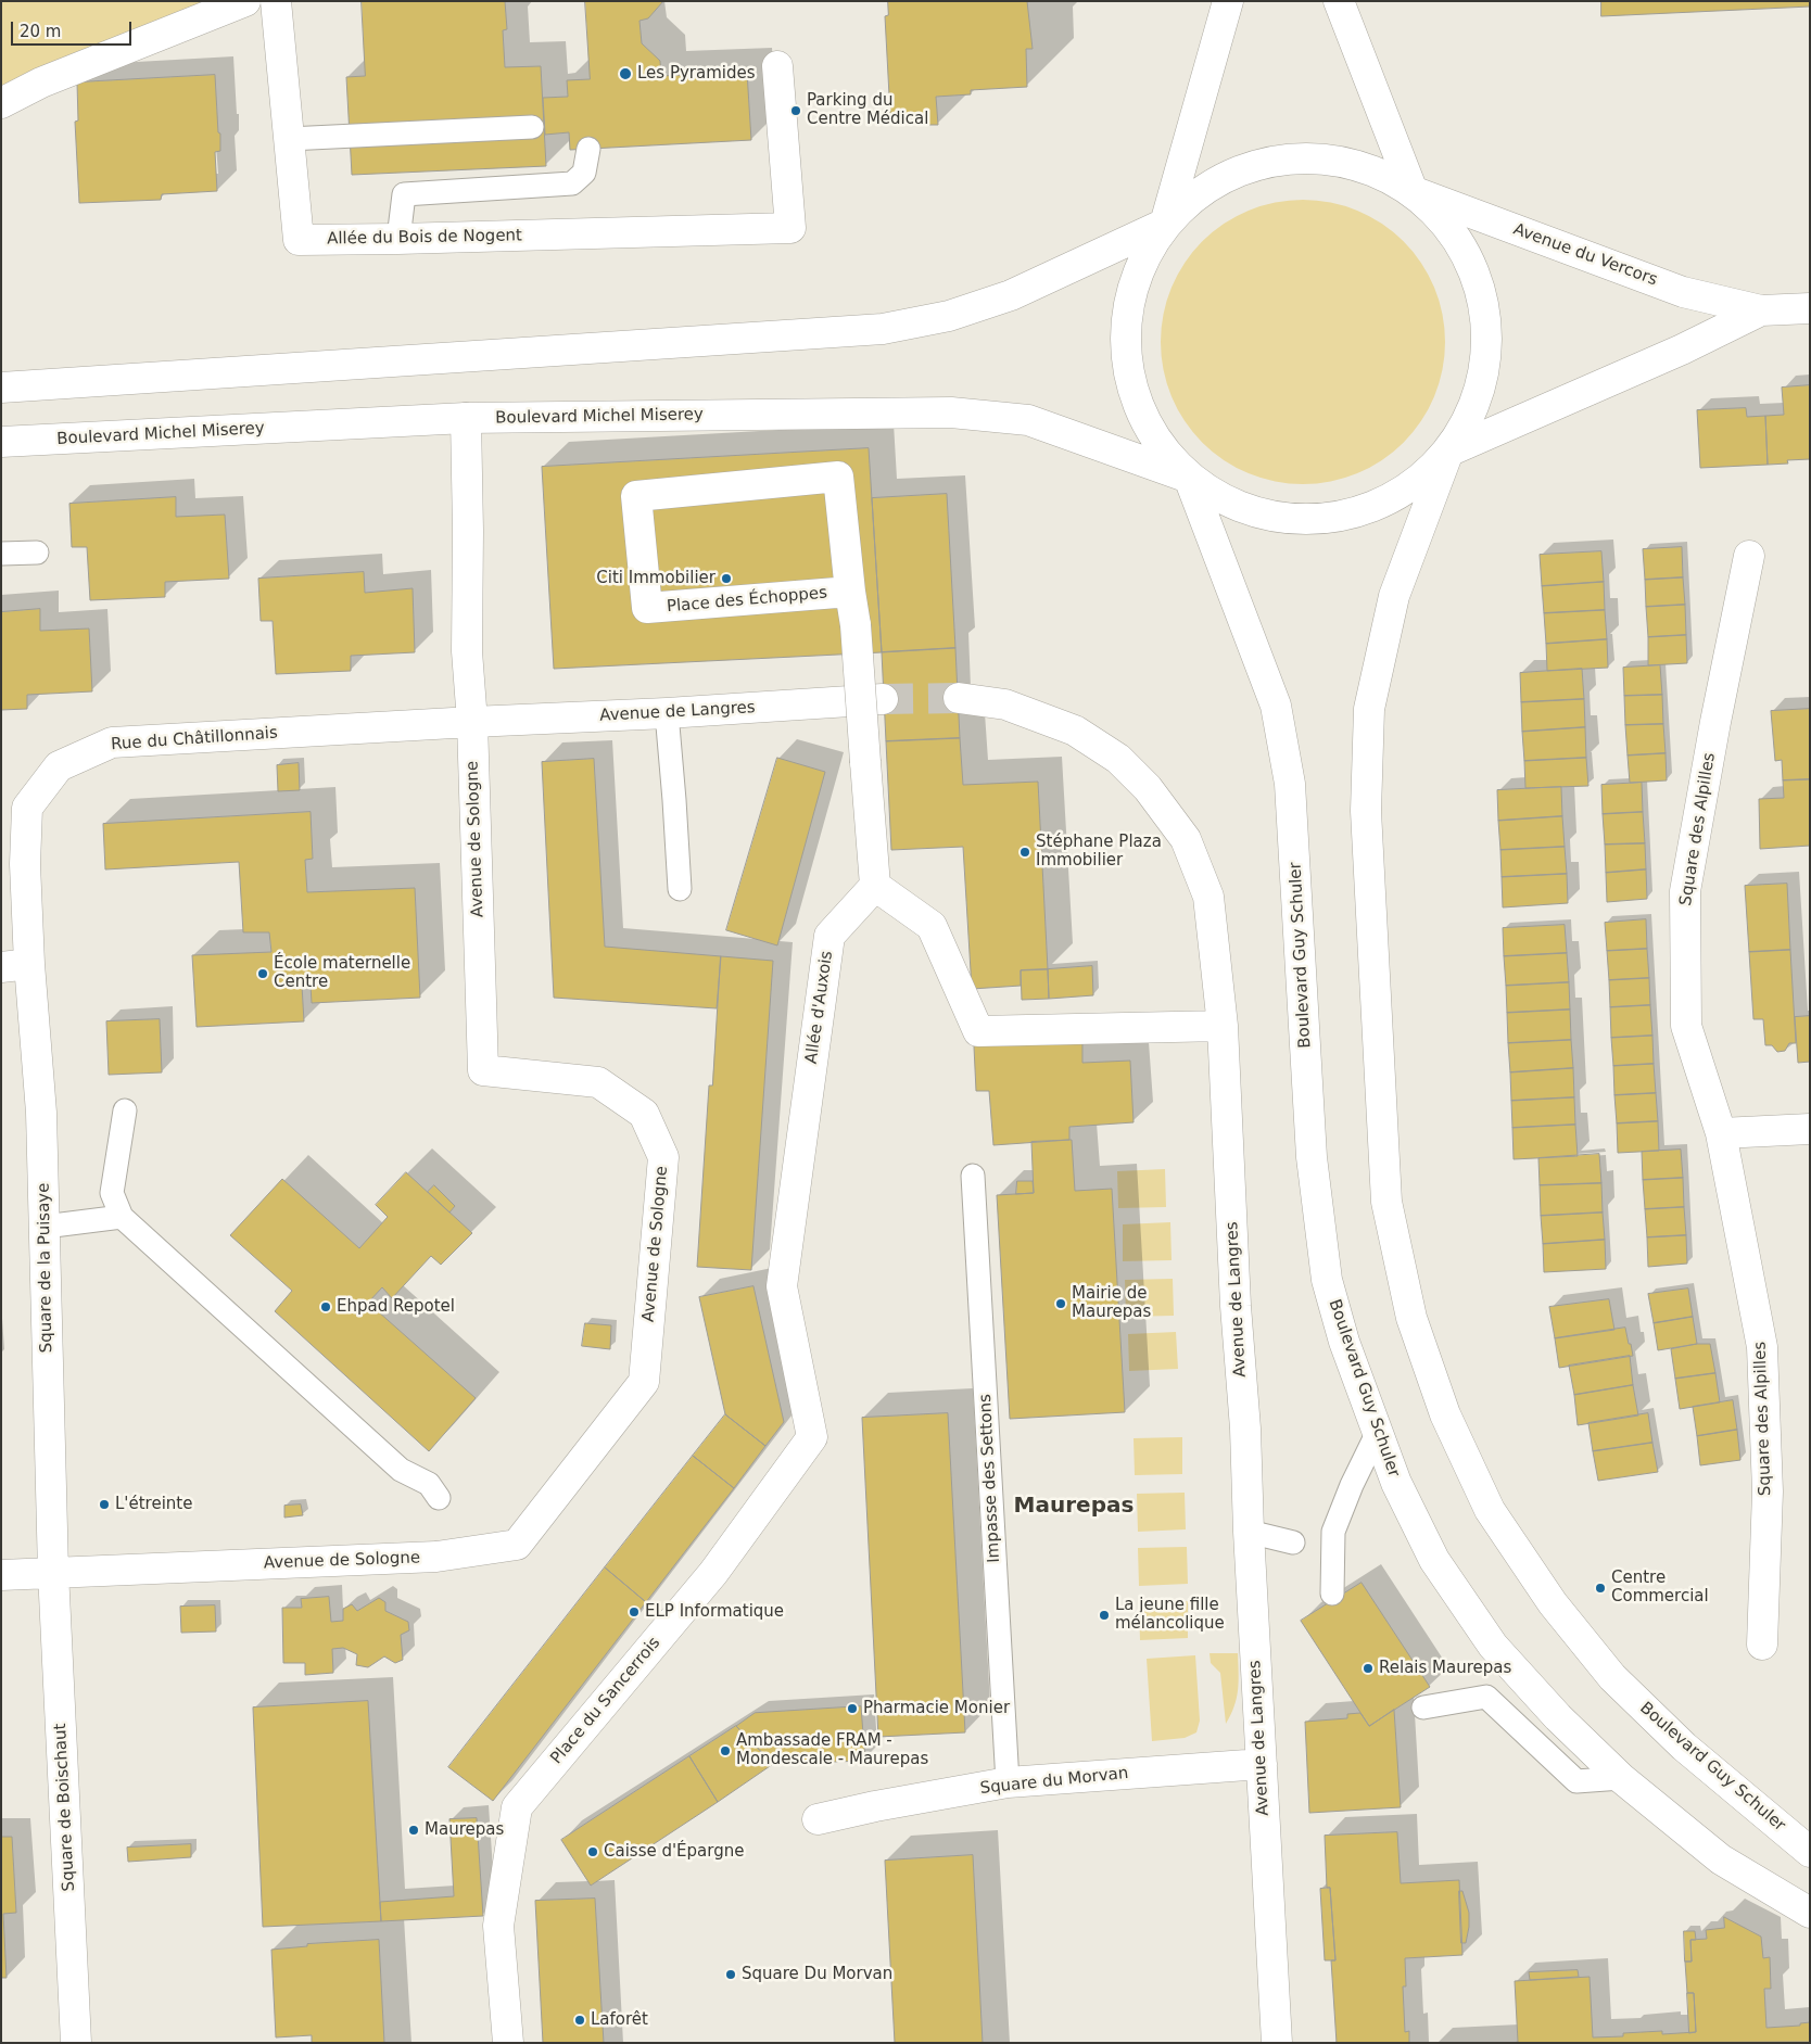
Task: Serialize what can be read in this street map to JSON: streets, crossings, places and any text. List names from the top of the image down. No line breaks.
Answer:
{"streets":{"street":["Allée du Bois de Nogent","Avenue du Vercors","Boulevard Michel Miserey","Place des Échoppes","Avenue de Langres","Rue du Châtillonnais","Square des Alpilles","Avenue de Sologne","Boulevard Guy Schuler","Allée d'Auxois","Square de la Puisaye","Place du Sancerrois","Square du Morvan","Square de Boischaut"],"lane":["Impasse des Settons"]},"crossings":[["Avenue du Vercors","Boulevard Guy Schuler"],["Boulevard Michel Miserey","Avenue de Sologne"],["Boulevard Michel Miserey","Boulevard Guy Schuler"],["Avenue de Langres","Rue du Châtillonnais"],["Avenue de Langres","Avenue de Sologne"],["Avenue de Langres","Square du Morvan"],["Rue du Châtillonnais","Avenue de Sologne"],["Rue du Châtillonnais","Square de la Puisaye"],["Avenue de Sologne","Square de la Puisaye"],["Avenue de Sologne","Square de Boischaut"],["Allée d'Auxois","Place du Sancerrois"],["Square de la Puisaye","Square de Boischaut"],["Impasse des Settons","Square du Morvan"]],"districts":["Maurepas"],"places":["Les Pyramides","Parking du Centre Médical","Citi Immobilier","Stéphane Plaza Immobilier","École maternelle Centre","Mairie de Maurepas","Ehpad Repotel","L'étreinte","Centre Commercial","ELP Informatique","La jeune fille mélancolique","Relais Maurepas","Pharmacie Monier","Ambassade FRAM - Mondescale - Maurepas","Maurepas","Caisse d'Épargne","Square Du Morvan","Laforêt"],"scale_bar":"20 m"}
